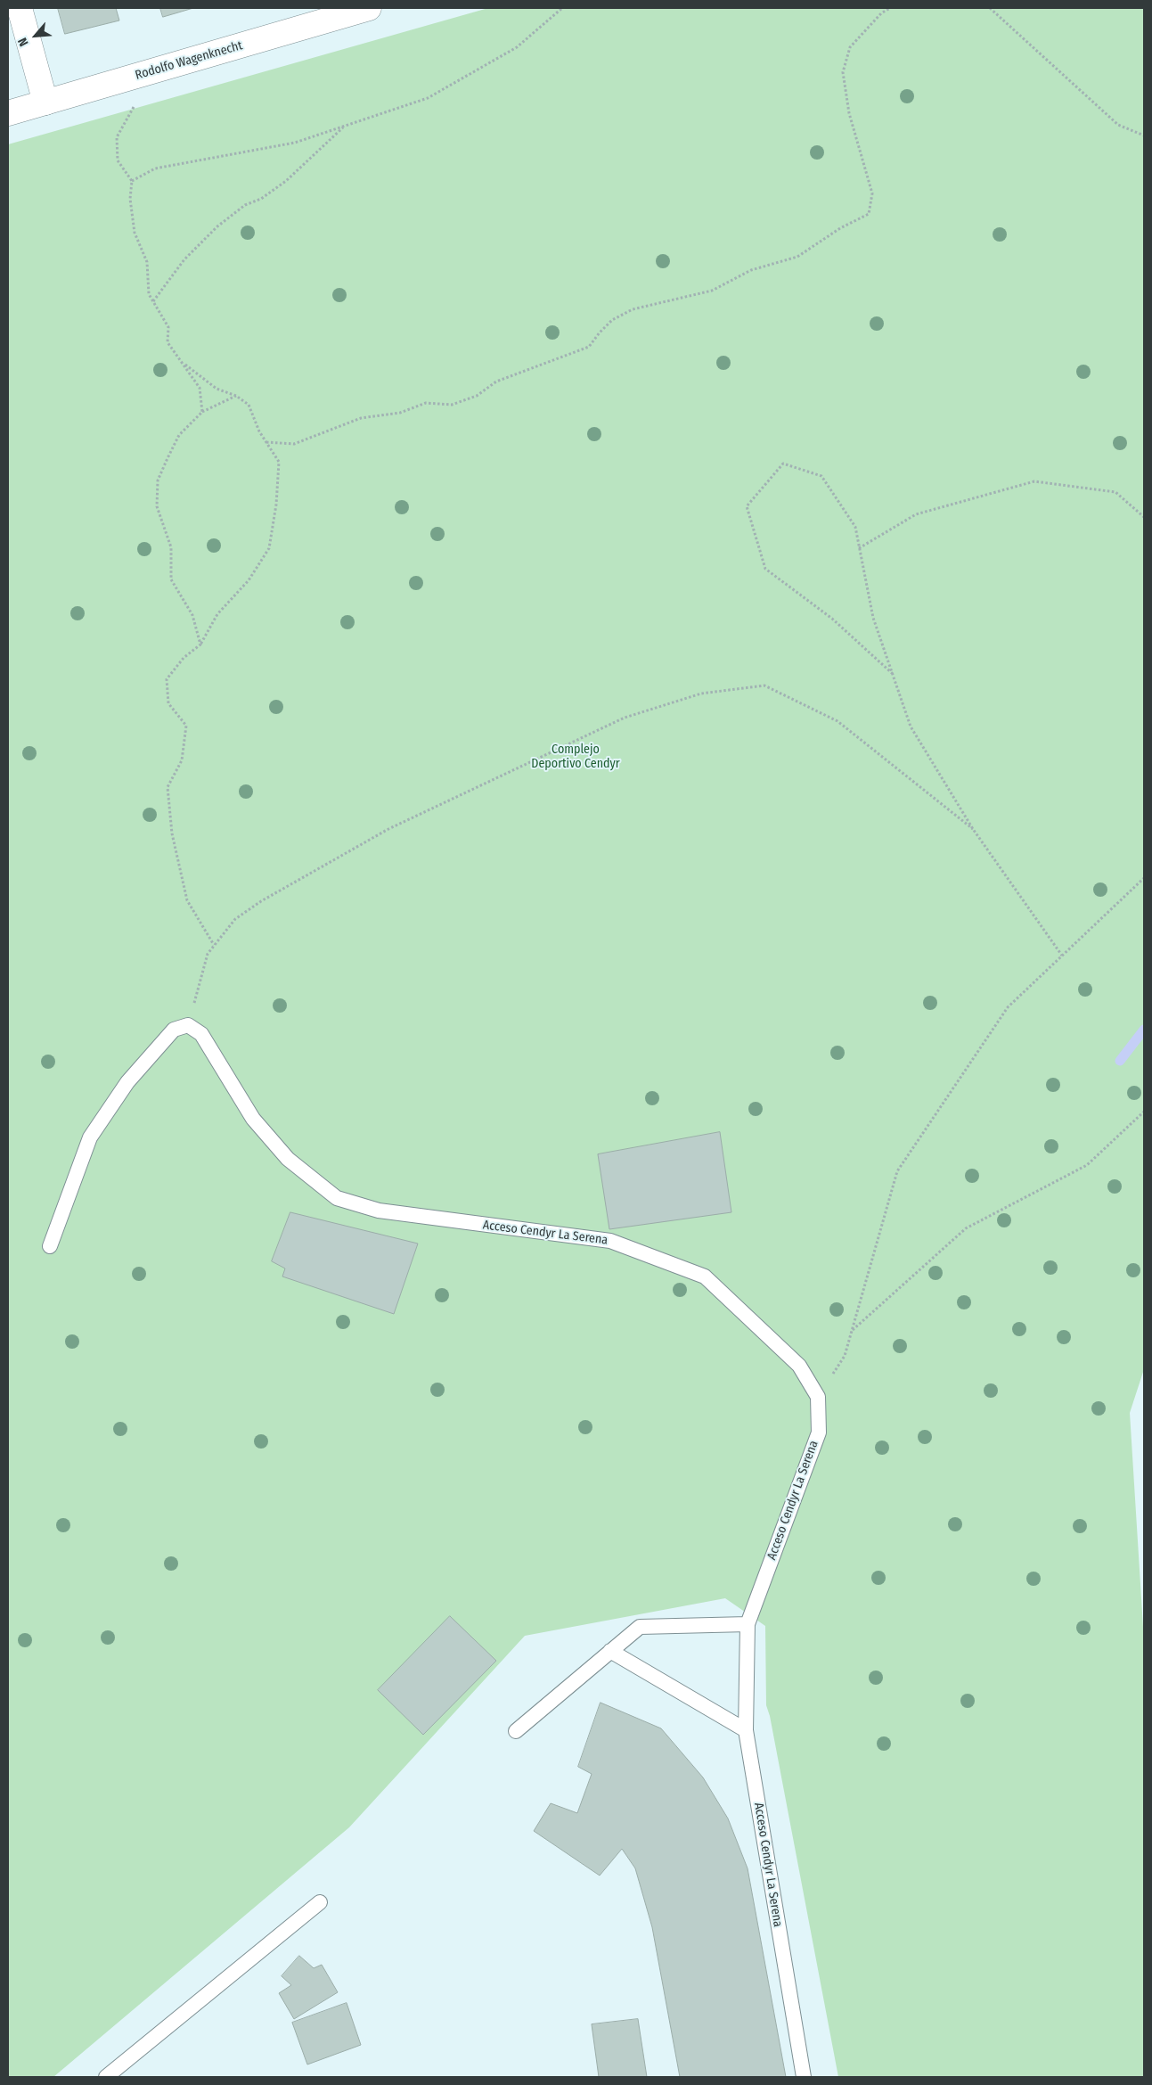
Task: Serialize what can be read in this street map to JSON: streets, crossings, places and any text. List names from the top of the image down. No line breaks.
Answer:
{"streets":{"street":["Rodolfo Wagenknecht"],"lane":["Acceso Cendyr La Serena"]},"parks":["Complejo Deportivo Cendyr"],"north":"bottom left"}
